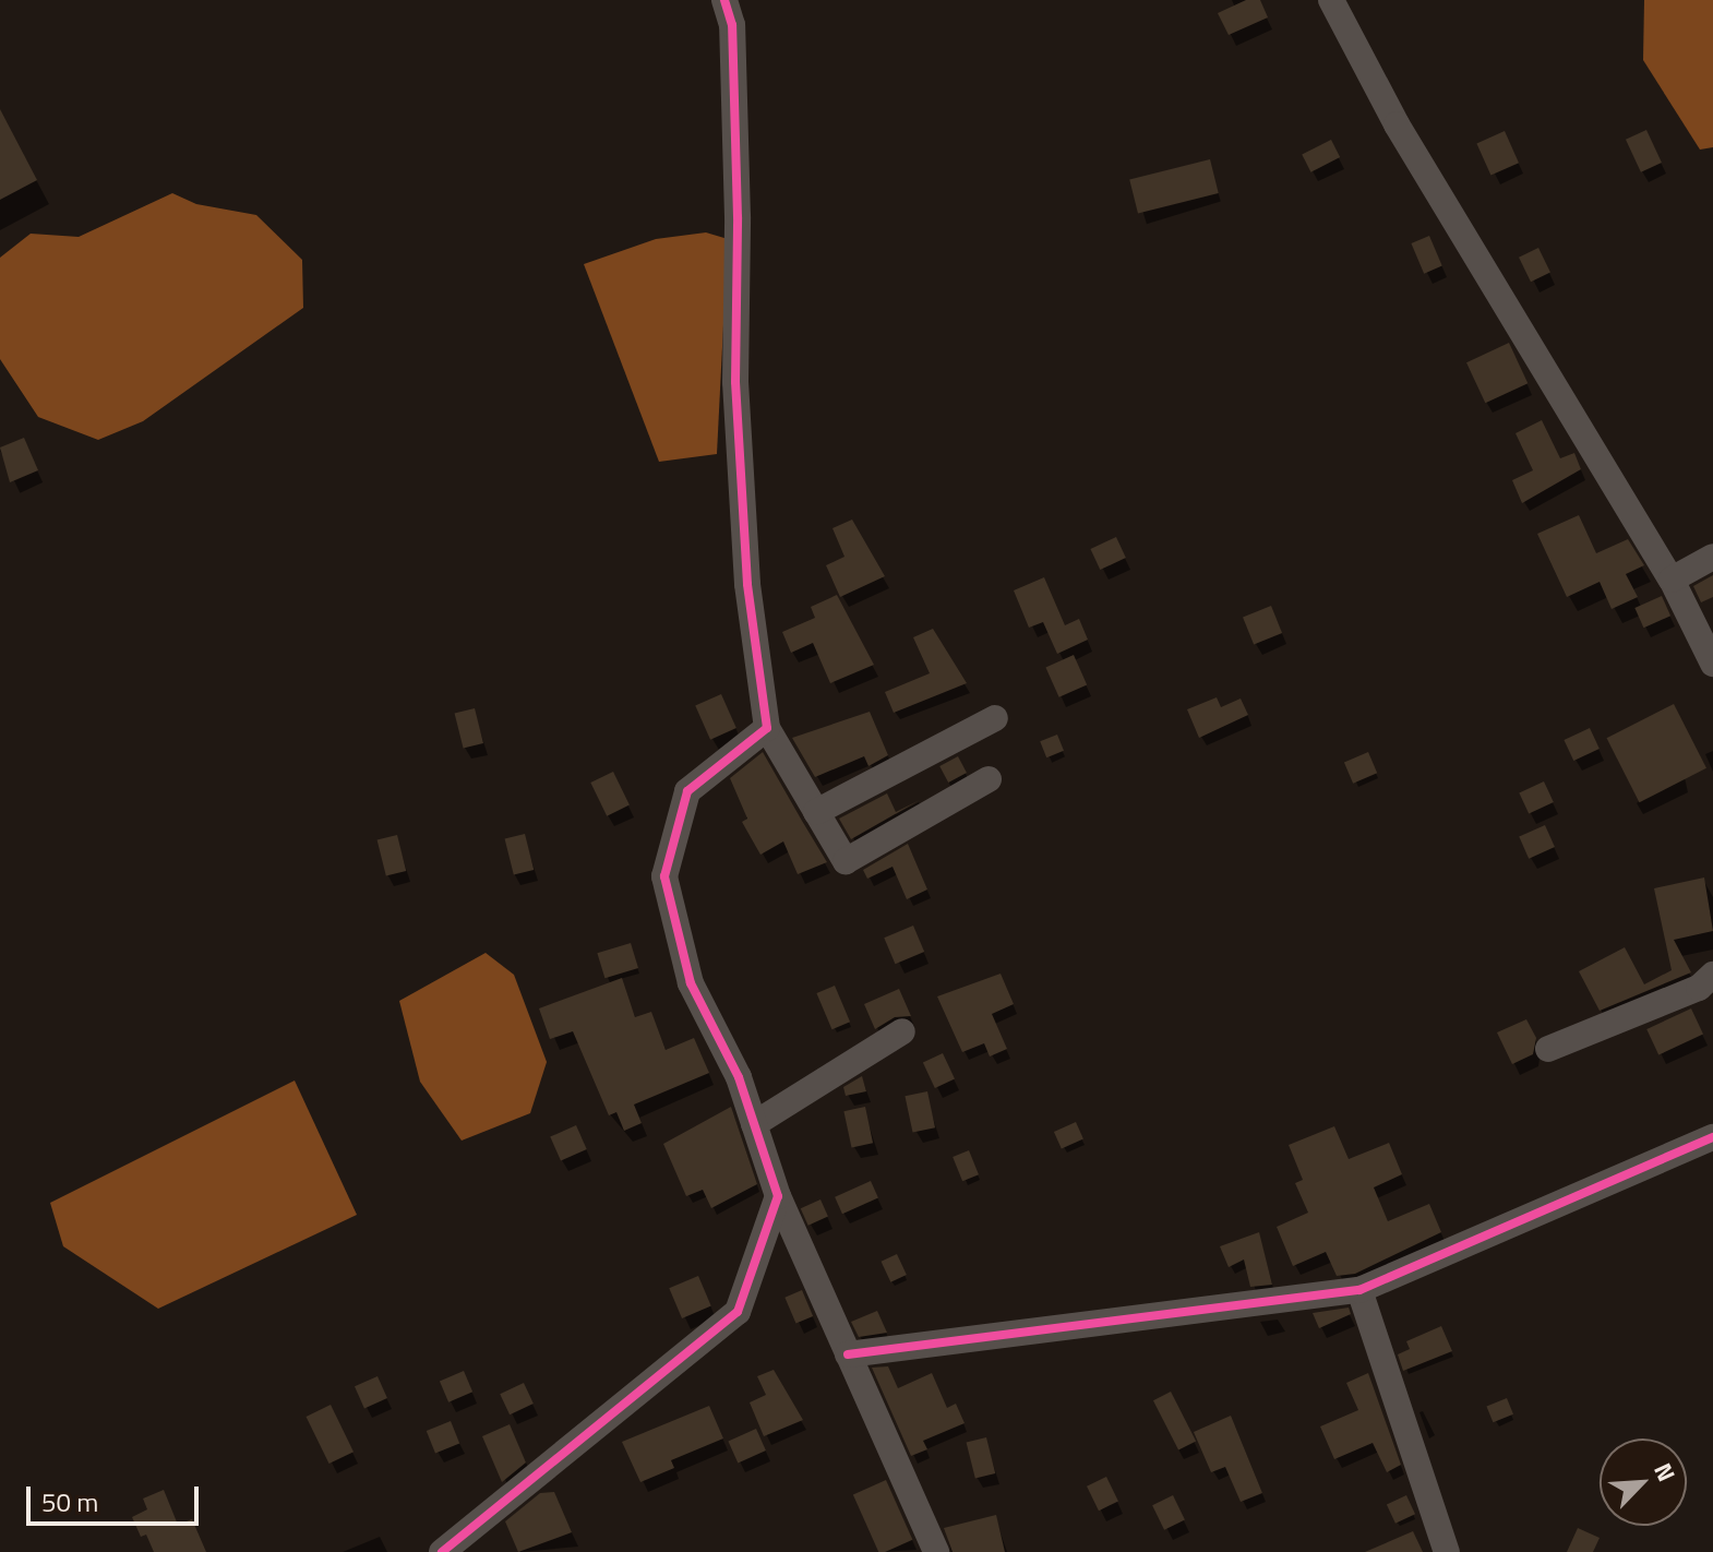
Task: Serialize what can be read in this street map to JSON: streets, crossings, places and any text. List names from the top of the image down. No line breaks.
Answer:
{"scale_bar":"50 m","north":"top right"}
